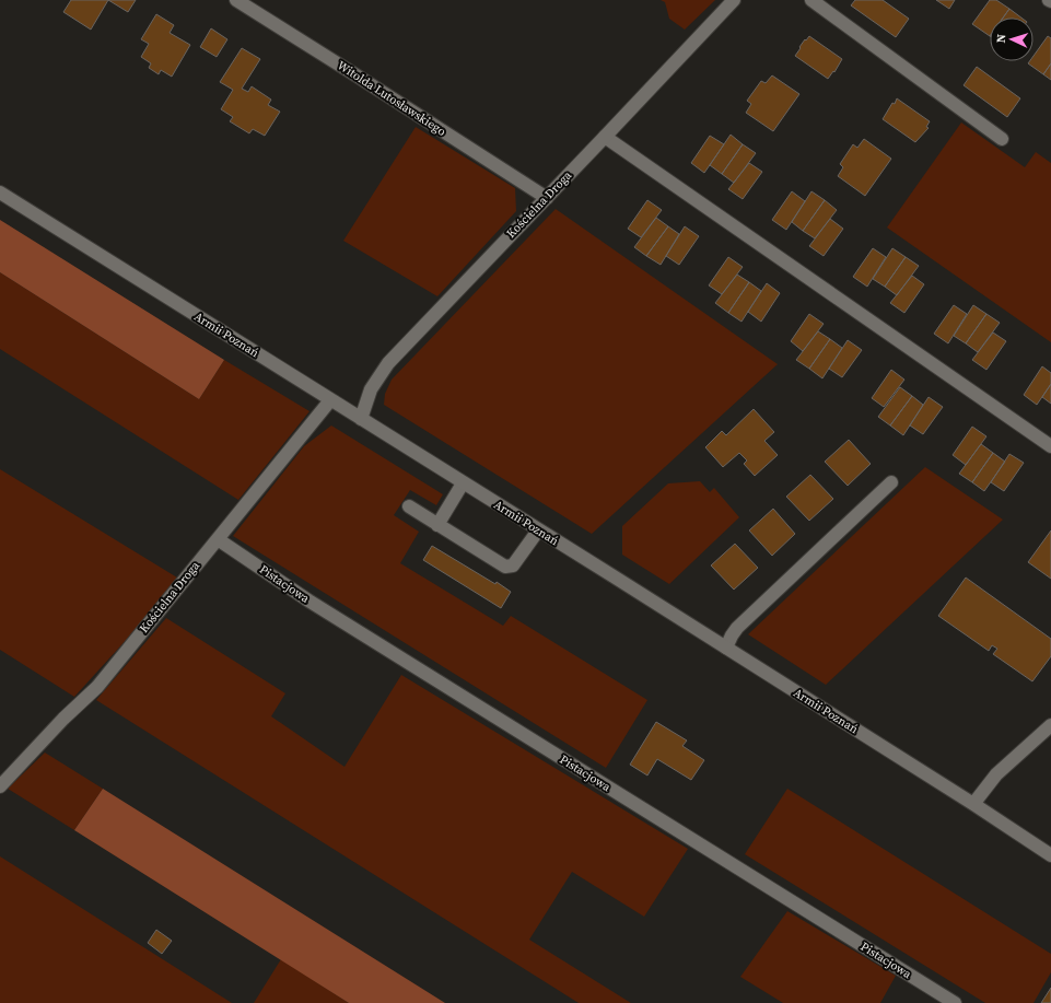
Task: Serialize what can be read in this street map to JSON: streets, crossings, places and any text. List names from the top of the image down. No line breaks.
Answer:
{"streets":{"street":["Witolda Lutosławskiego","Kościelna Droga","Armii Poznań","Pistacjowa"]},"crossings":[["Witolda Lutosławskiego","Kościelna Droga"],["Kościelna Droga","Armii Poznań"],["Kościelna Droga","Pistacjowa"]],"north":"left"}
